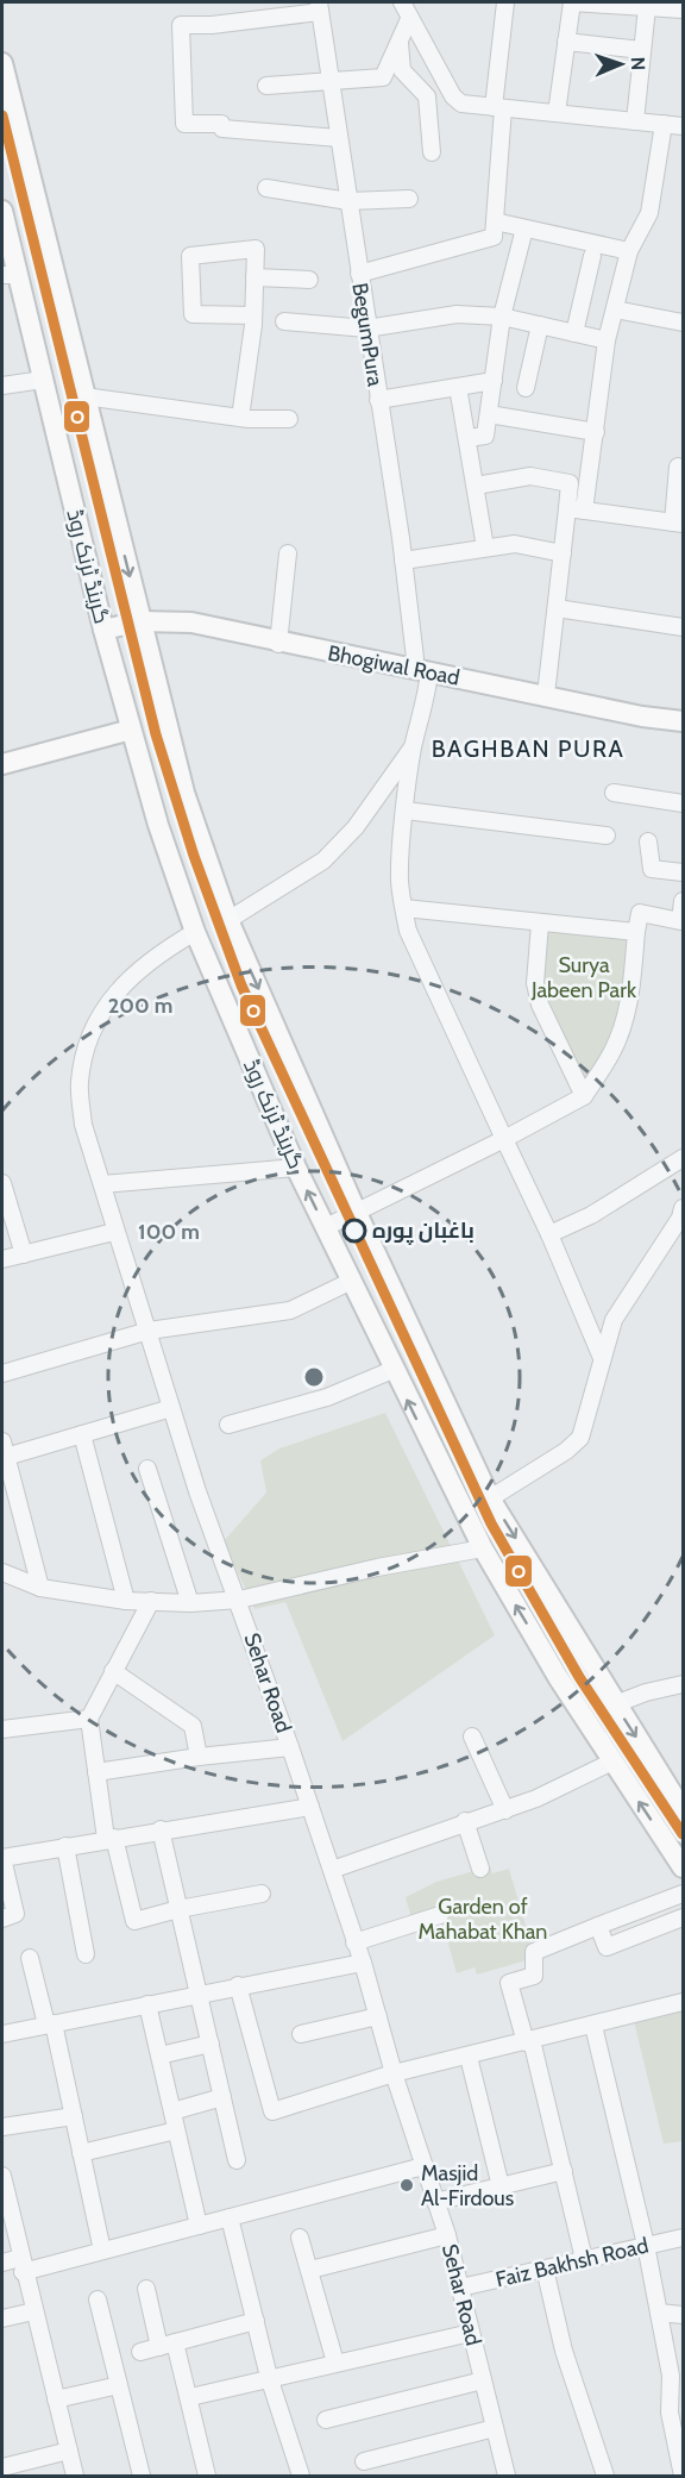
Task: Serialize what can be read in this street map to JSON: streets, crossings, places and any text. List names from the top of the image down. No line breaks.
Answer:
{"streets":{"main road":["گرینڈ ٹرنک روڈ","Bhogiwal Road"],"street":["BegumPura","Sehar Road","Faiz Bakhsh Road"]},"crossings":[["BegumPura","Bhogiwal Road"],["گرینڈ ٹرنک روڈ","Bhogiwal Road"],["گرینڈ ٹرنک روڈ","Sehar Road"],["Sehar Road","Faiz Bakhsh Road"]],"districts":["BAGHBAN PURA"],"parks":["Surya Jabeen Park","Garden of Mahabat Khan"],"places":["باغبان پورہ","Masjid Al-Firdous"],"lines":["transit line O"],"north":"right","rings":["200 m","100 m"]}
